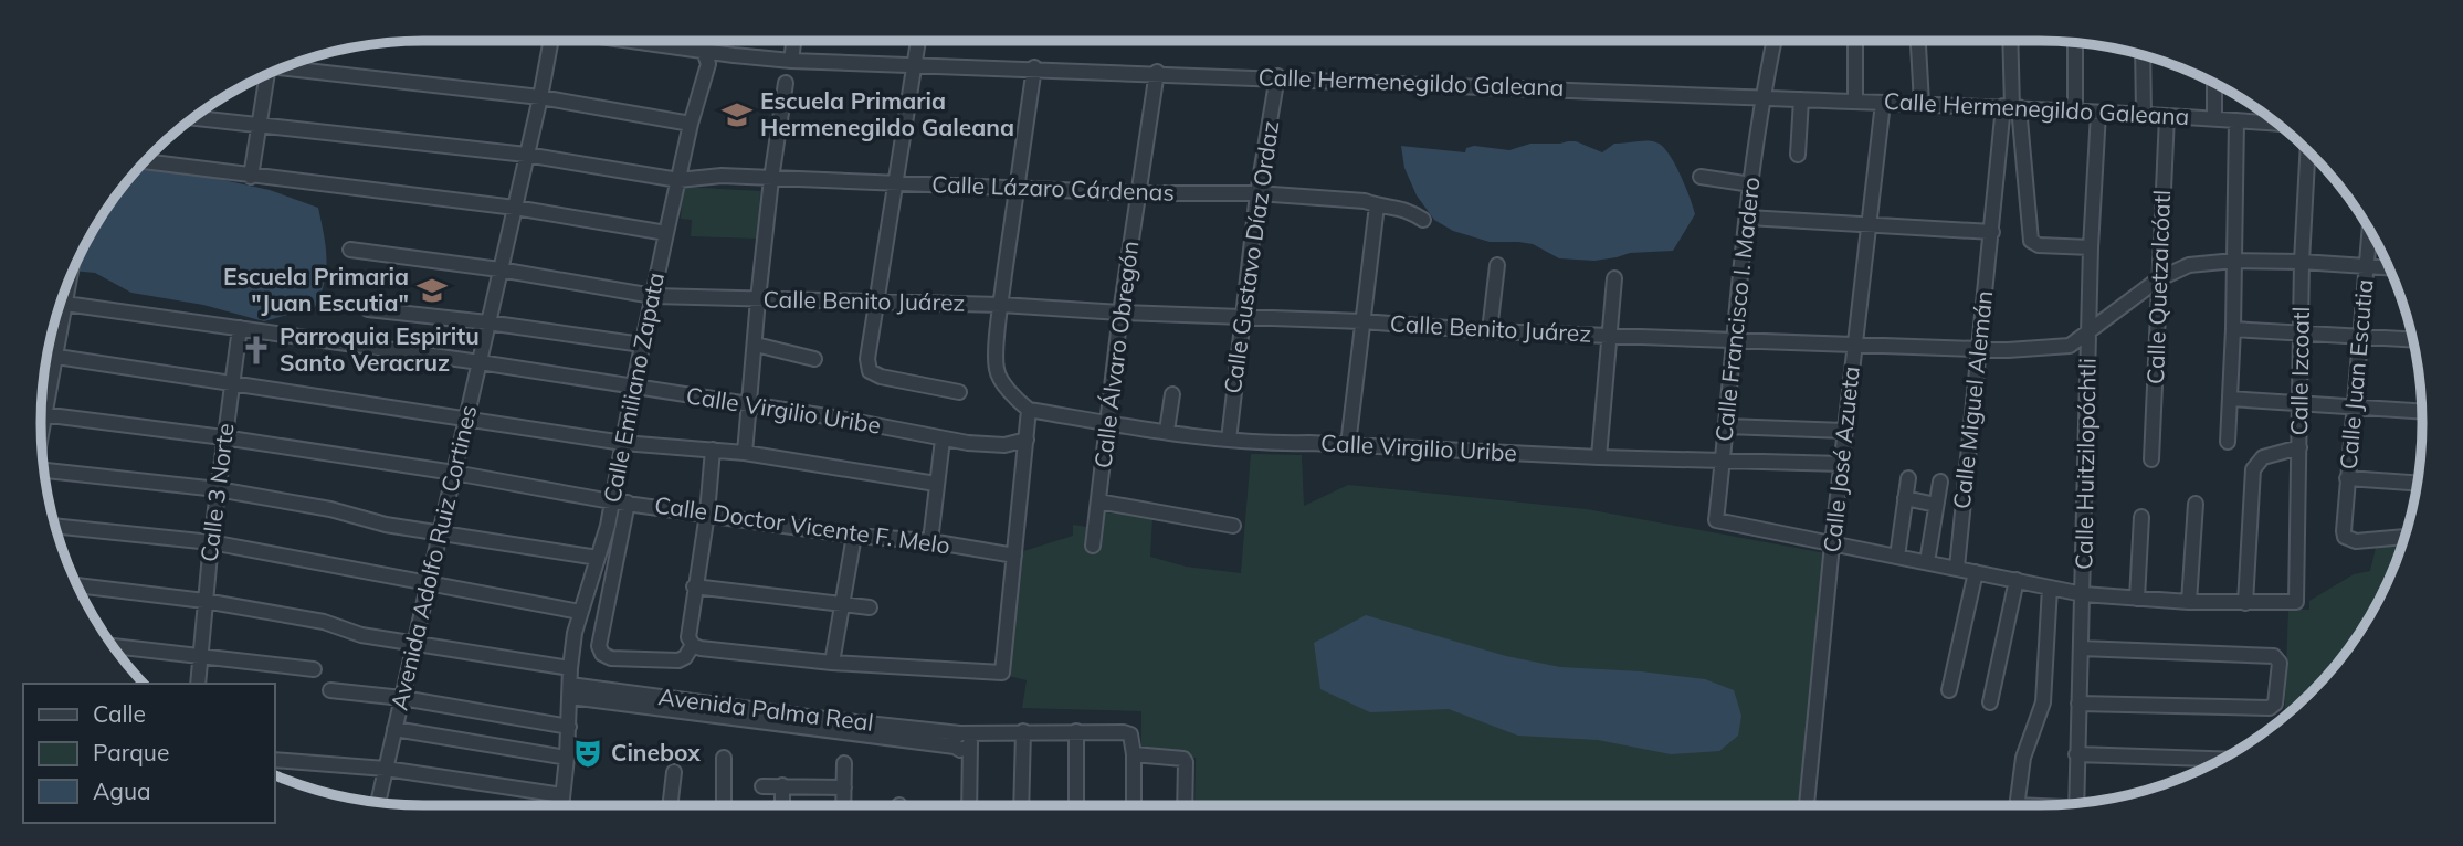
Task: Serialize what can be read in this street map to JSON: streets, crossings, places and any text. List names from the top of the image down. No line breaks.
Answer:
{"streets":{"street":["Calle Hermenegildo Galeana","Calle Lázaro Cárdenas","Calle Gustavo Díaz Ordaz","Calle Quetzalcóatl","Calle Benito Juárez","Calle Francisco I. Madero","Calle Álvaro Obregón","Calle Izcoatl","Calle Juan Escutia","Calle Emiliano Zapata","Calle Miguel Alemán","Calle Virgilio Uribe","Calle José Azueta","Calle Huitzilopóchtli","Calle 3 Norte","Calle Doctor Vicente F. Melo","Avenida Adolfo Ruiz Cortines"]},"crossings":[["Calle Hermenegildo Galeana","Calle Gustavo Díaz Ordaz"],["Calle Hermenegildo Galeana","Calle Quetzalcóatl"],["Calle Hermenegildo Galeana","Calle Francisco I. Madero"],["Calle Hermenegildo Galeana","Calle Álvaro Obregón"],["Calle Hermenegildo Galeana","Calle Emiliano Zapata"],["Calle Hermenegildo Galeana","Calle Miguel Alemán"],["Calle Hermenegildo Galeana","Calle José Azueta"],["Calle Hermenegildo Galeana","Calle Huitzilopóchtli"],["Calle Lázaro Cárdenas","Calle Gustavo Díaz Ordaz"],["Calle Lázaro Cárdenas","Calle Álvaro Obregón"],["Calle Lázaro Cárdenas","Calle Emiliano Zapata"],["Calle Lázaro Cárdenas","Avenida Adolfo Ruiz Cortines"],["Calle Gustavo Díaz Ordaz","Calle Benito Juárez"],["Calle Gustavo Díaz Ordaz","Calle Virgilio Uribe"],["Calle Quetzalcóatl","Calle Benito Juárez"],["Calle Benito Juárez","Calle Francisco I. Madero"],["Calle Benito Juárez","Calle Álvaro Obregón"],["Calle Benito Juárez","Calle Izcoatl"],["Calle Benito Juárez","Calle Juan Escutia"],["Calle Benito Juárez","Calle Emiliano Zapata"],["Calle Benito Juárez","Calle Miguel Alemán"],["Calle Benito Juárez","Calle José Azueta"],["Calle Benito Juárez","Calle Huitzilopóchtli"],["Calle Benito Juárez","Avenida Adolfo Ruiz Cortines"],["Calle Francisco I. Madero","Calle Virgilio Uribe"],["Calle Francisco I. Madero","Calle José Azueta"],["Calle Álvaro Obregón","Calle Virgilio Uribe"],["Calle Emiliano Zapata","Calle Virgilio Uribe"],["Calle Emiliano Zapata","Calle Doctor Vicente F. Melo"],["Calle Virgilio Uribe","Calle José Azueta"],["Calle Virgilio Uribe","Calle 3 Norte"],["Calle Virgilio Uribe","Avenida Adolfo Ruiz Cortines"],["Calle 3 Norte","Calle Doctor Vicente F. Melo"],["Calle Doctor Vicente F. Melo","Avenida Adolfo Ruiz Cortines"]],"places":{"school or university":["Escuela Primaria Hermenegildo Galeana","Escuela Primaria \"Juan Escutia\""],"church":["Parroquia Espiritu Santo Veracruz"],"theatre":["Cinebox"]},"legend":["Calle","Parque","Agua"]}
